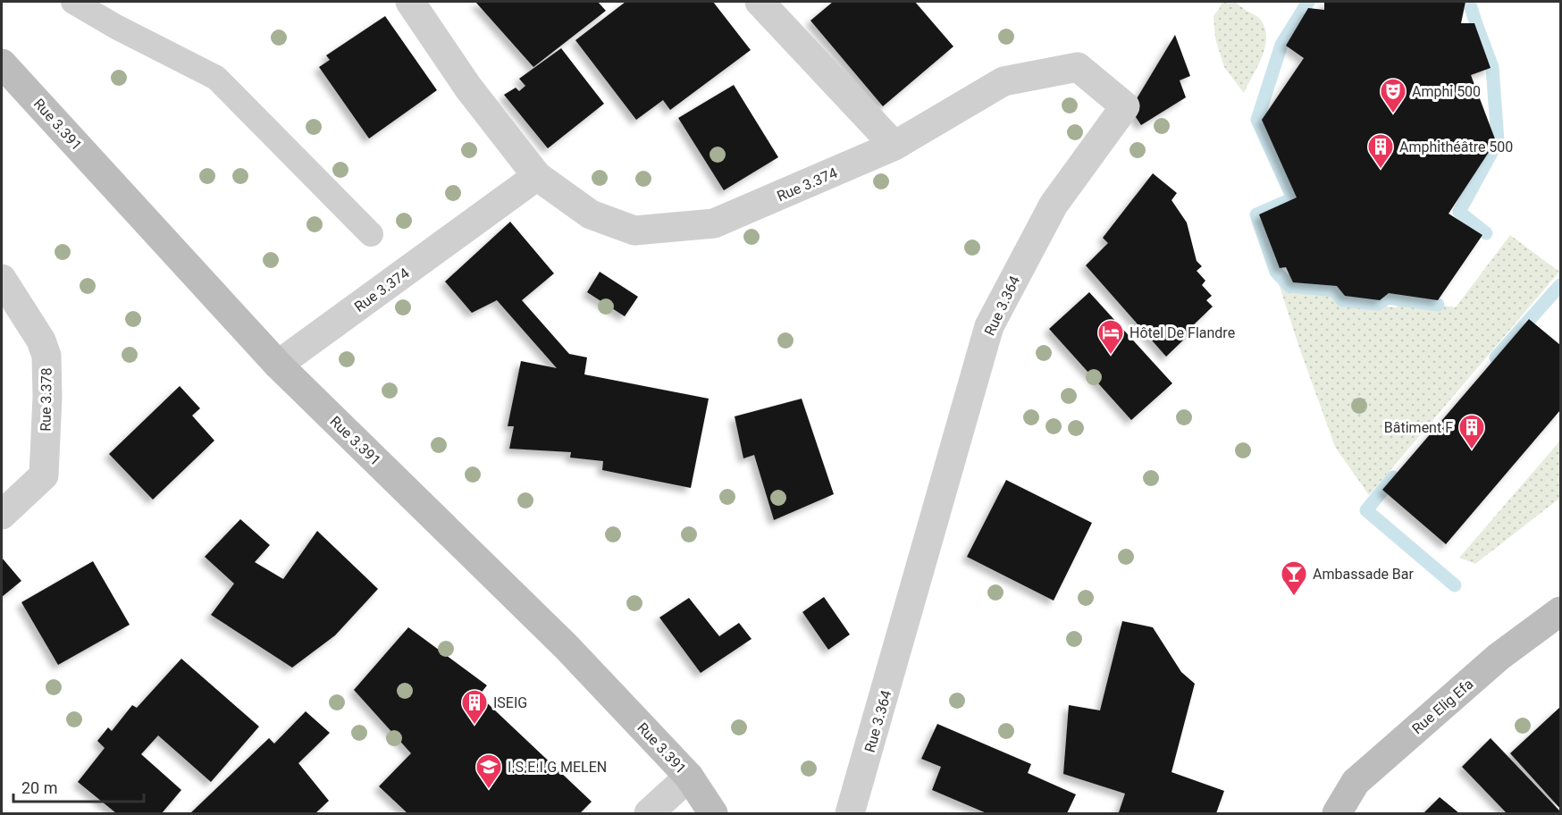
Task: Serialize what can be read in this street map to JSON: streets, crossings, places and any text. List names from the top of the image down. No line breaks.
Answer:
{"streets":{"main road":["Rue 3.391","Rue Elig Efa"],"street":["Rue 3.374","Rue 3.364","Rue 3.378"]},"crossings":[["Rue 3.391","Rue 3.374"],["Rue 3.374","Rue 3.364"]],"places":{"theatre":["Amphi 500"],"building":["Amphithéâtre 500","Bâtiment F","ISEIG"],"hotel":["Hôtel De Flandre"],"bar":["Ambassade Bar"],"school or university":["I.S.E.I.G MELEN"]},"scale_bar":"20 m"}
